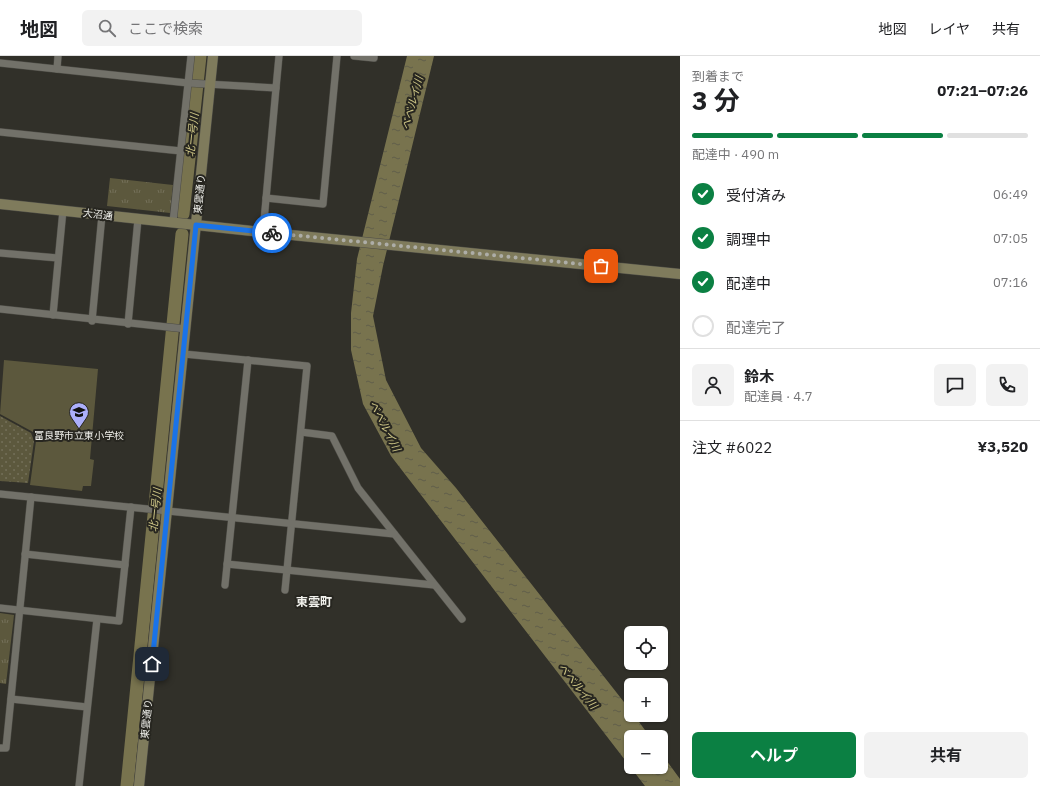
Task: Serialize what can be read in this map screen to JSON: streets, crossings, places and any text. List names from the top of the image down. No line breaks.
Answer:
{"streets":{"street":["東雲通り","大沼通"]},"crossings":[["東雲通り","大沼通"]],"districts":["東雲町"],"water":["ベベルイ川","北一号川"],"places":{"school or university":["富良野市立東小学校"]},"page":{"header":"地図","search":"ここで検索","nav":["地図","レイヤ","共有"],"heading":["3 分","到着まで","07:21–07:26"],"panel":["鈴木","配達員 · 4.7","注文 #6022","¥3,520"],"bar":"配達中 · 490 m","list":[["受付済み","06:49"],["調理中","07:05"],["配達中","07:16"],"配達完了"],"map_buttons":["+","−"],"buttons":["ヘルプ","共有"]}}
